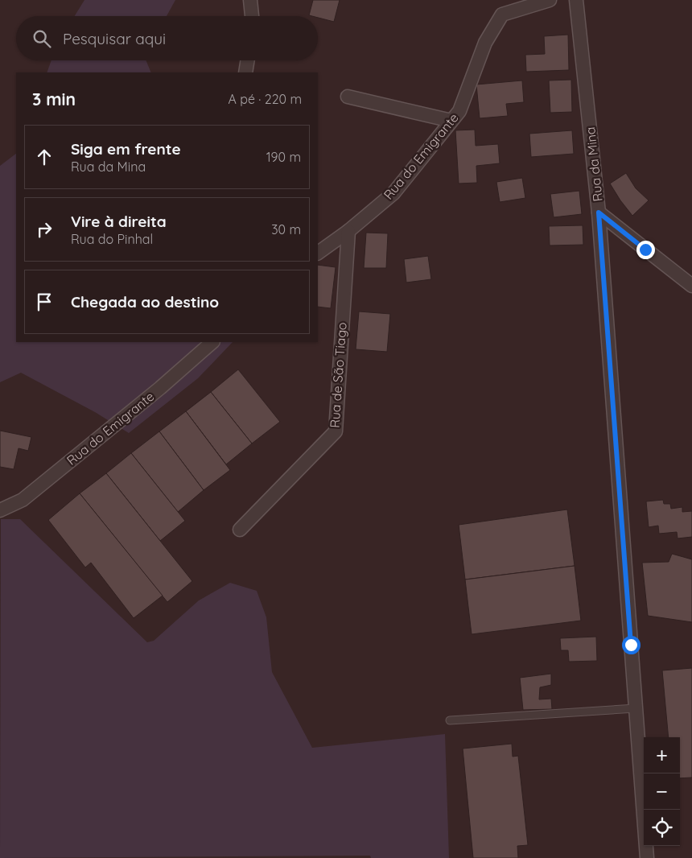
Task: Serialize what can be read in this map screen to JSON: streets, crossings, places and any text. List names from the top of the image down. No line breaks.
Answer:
{"streets":{"street":["Rua do Emigrante","Rua da Mina","Rua de São Tiago"]},"crossings":[["Rua do Emigrante","Rua de São Tiago"]],"page":{"search":"Pesquisar aqui","heading":["3 min","A pé · 220 m"],"list":[["Siga em frente","Rua da Mina","190 m"],["Vire à direita","Rua do Pinhal","30 m"],"Chegada ao destino"],"map_buttons":["+","−"]}}
